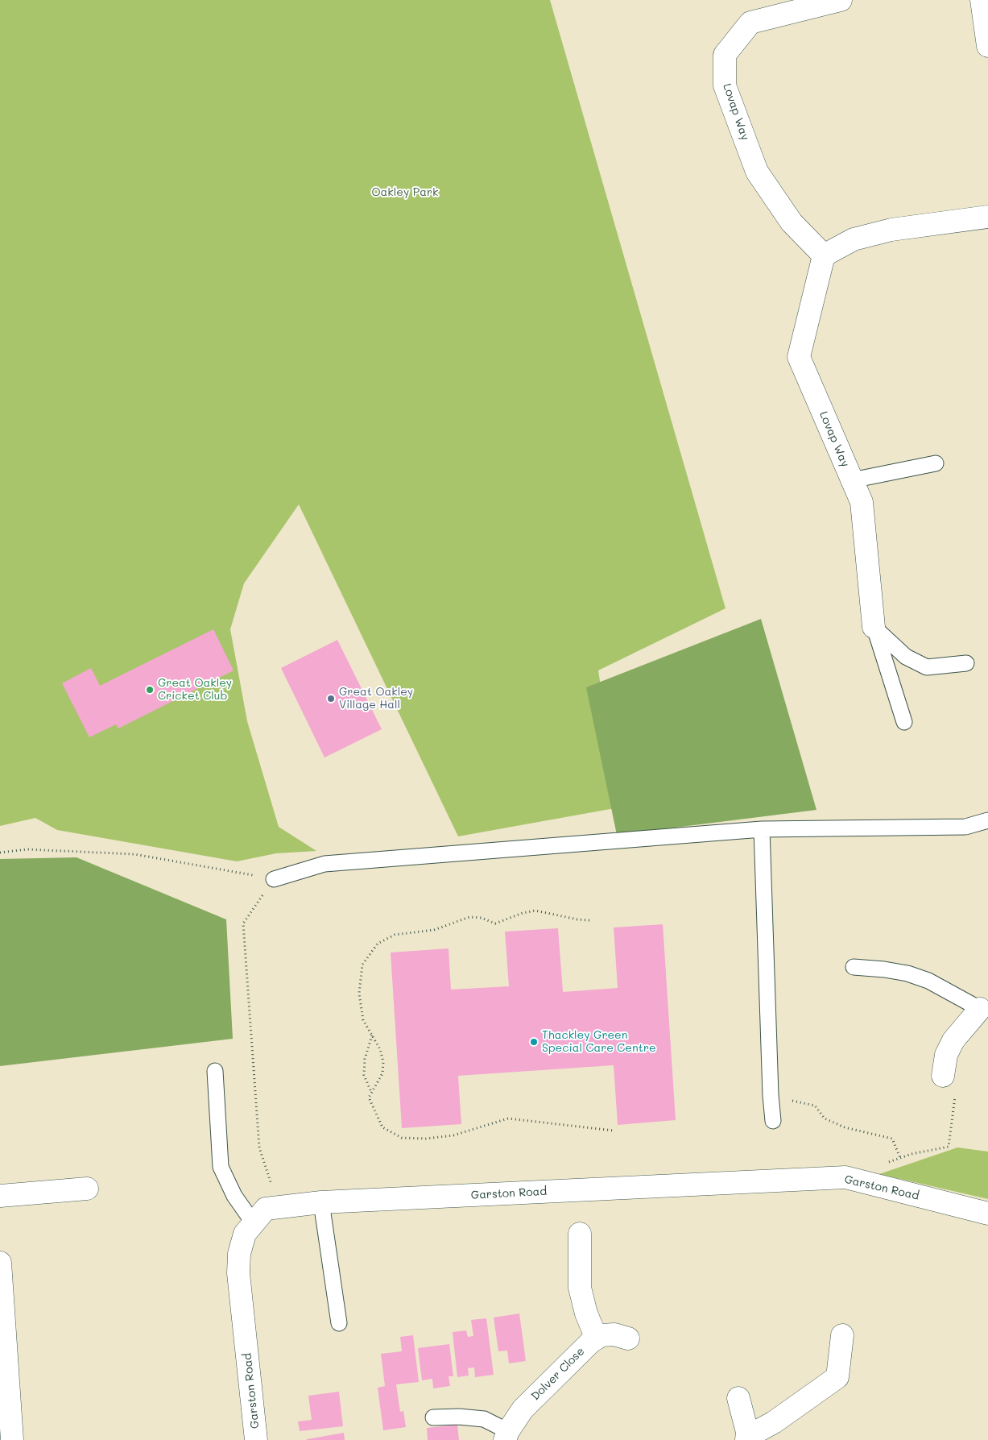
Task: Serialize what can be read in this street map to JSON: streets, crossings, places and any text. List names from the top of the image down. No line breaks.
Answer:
{"streets":{"street":["Lovap Way","Garston Road","Dolver Close"]},"parks":["Oakley Park"],"places":["Great Oakley Cricket Club","Great Oakley Village Hall","Thackley Green Special Care Centre"]}
